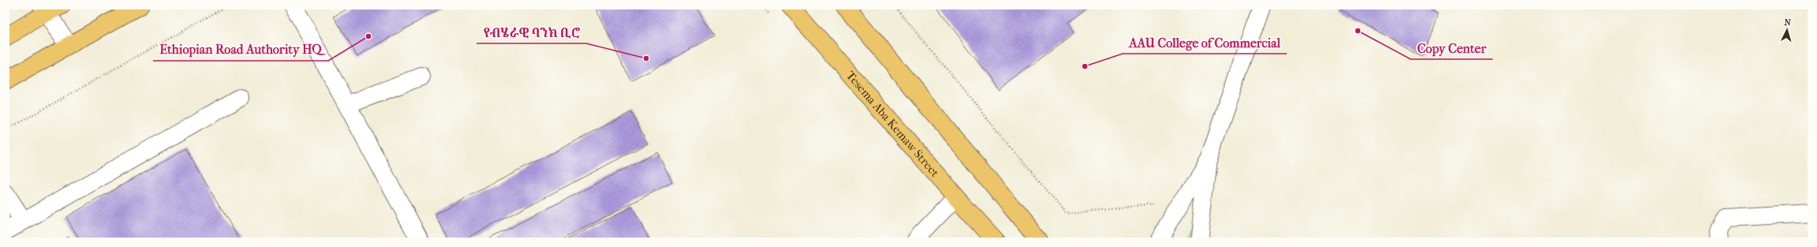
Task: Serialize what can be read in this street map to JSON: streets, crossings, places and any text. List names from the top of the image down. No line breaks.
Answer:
{"streets":{"main road":["Tesema Aba Kemaw Street"]},"places":["Copy Center","Ethiopian Road Authority HQ","የብሄራዊ ባንክ ቢሮ","AAU College of Commercial"],"north":"top"}
